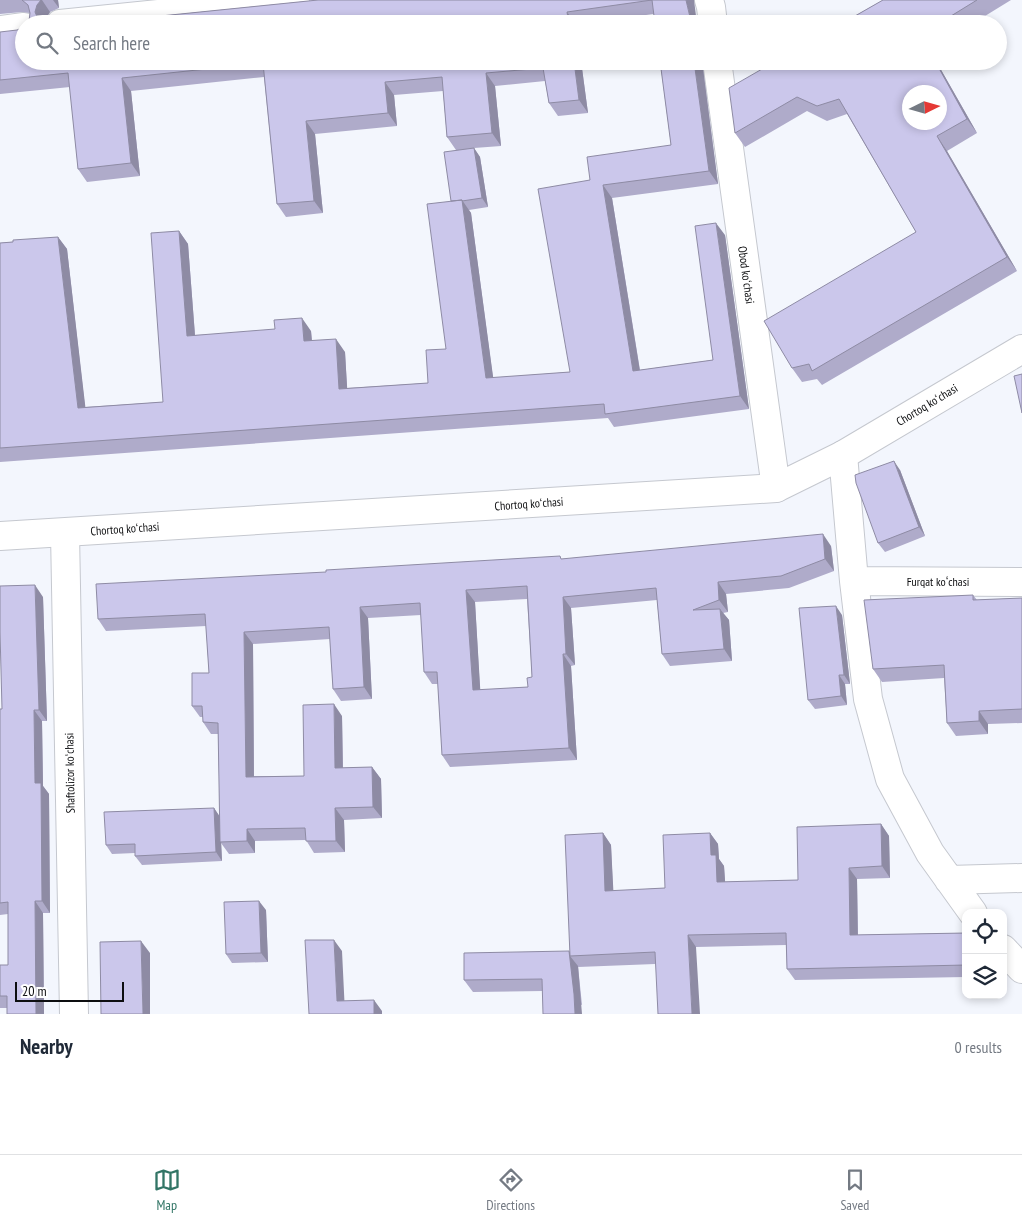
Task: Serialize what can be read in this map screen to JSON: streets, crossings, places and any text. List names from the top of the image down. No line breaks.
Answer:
{"streets":{"street":["Obod koʻchasi","Chortoq koʻchasi","Furqat koʻchasi","Shaftolizor koʻchasi"]},"crossings":[["Obod koʻchasi","Chortoq koʻchasi"],["Chortoq koʻchasi","Shaftolizor koʻchasi"]],"scale_bar":"20 m","north":"right","page":{"search":"Search here","scale":"20 m","heading":["Nearby","0 results"],"nav":["Map","Directions","Saved"]}}
